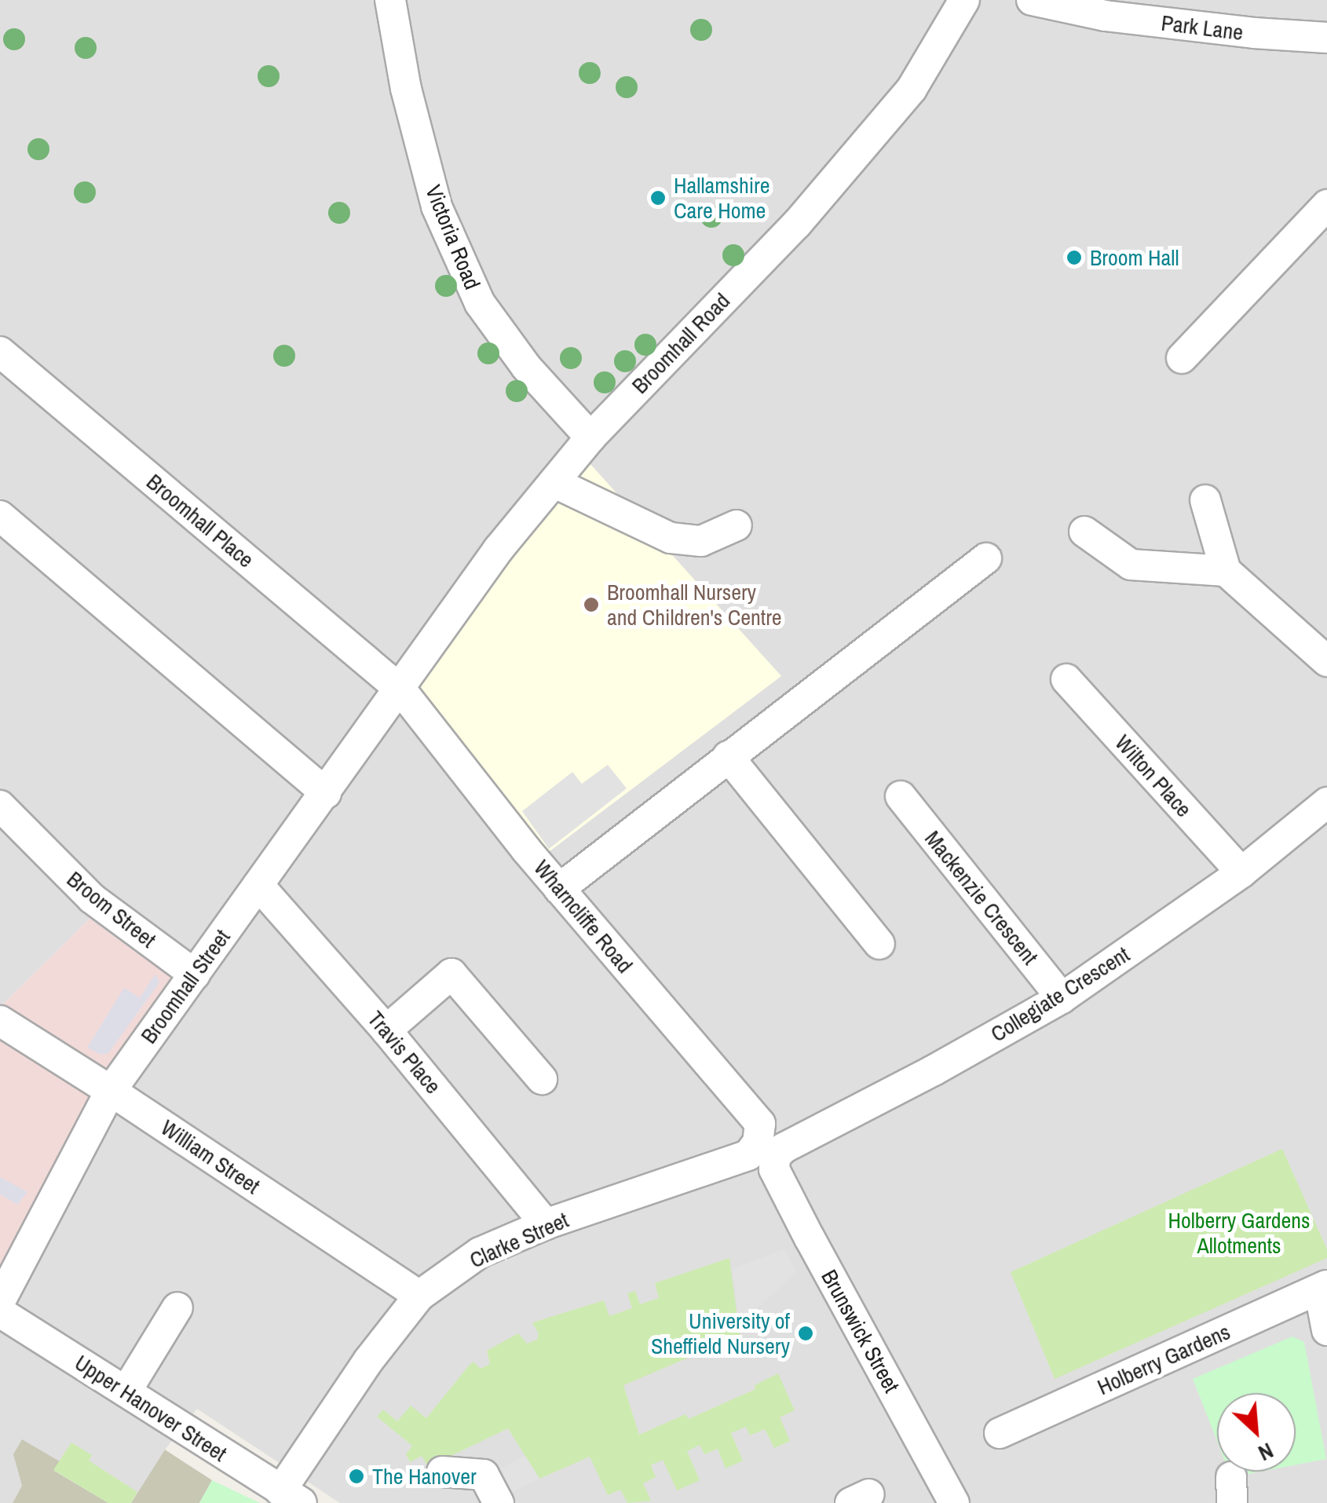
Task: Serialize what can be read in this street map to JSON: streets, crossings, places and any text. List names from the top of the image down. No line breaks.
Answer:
{"streets":{"street":["Park Lane","Victoria Road","Broomhall Road","Broomhall Place","Wilton Place","Mackenzie Crescent","Broom Street","Wharncliffe Road","Broomhall Street","Collegiate Crescent","Travis Place","William Street","Clarke Street","Brunswick Street","Holberry Gardens","Upper Hanover Street"]},"crossings":[["Victoria Road","Broomhall Road"],["Broomhall Road","Broomhall Place"],["Broomhall Road","Wharncliffe Road"],["Broomhall Road","Broomhall Street"],["Broomhall Place","Wharncliffe Road"],["Broomhall Place","Broomhall Street"],["Wilton Place","Collegiate Crescent"],["Mackenzie Crescent","Collegiate Crescent"],["Broom Street","Broomhall Street"],["Wharncliffe Road","Broomhall Street"],["Wharncliffe Road","Collegiate Crescent"],["Wharncliffe Road","Clarke Street"],["Wharncliffe Road","Brunswick Street"],["Broomhall Street","Travis Place"],["Broomhall Street","William Street"],["Collegiate Crescent","Clarke Street"],["Collegiate Crescent","Brunswick Street"],["Travis Place","Clarke Street"],["William Street","Clarke Street"],["Clarke Street","Brunswick Street"],["Clarke Street","Upper Hanover Street"]],"parks":["Holberry Gardens Allotments"],"places":["Hallamshire Care Home","Broom Hall","Broomhall Nursery and Children's Centre","University of Sheffield Nursery","The Hanover"],"north":"bottom right"}
